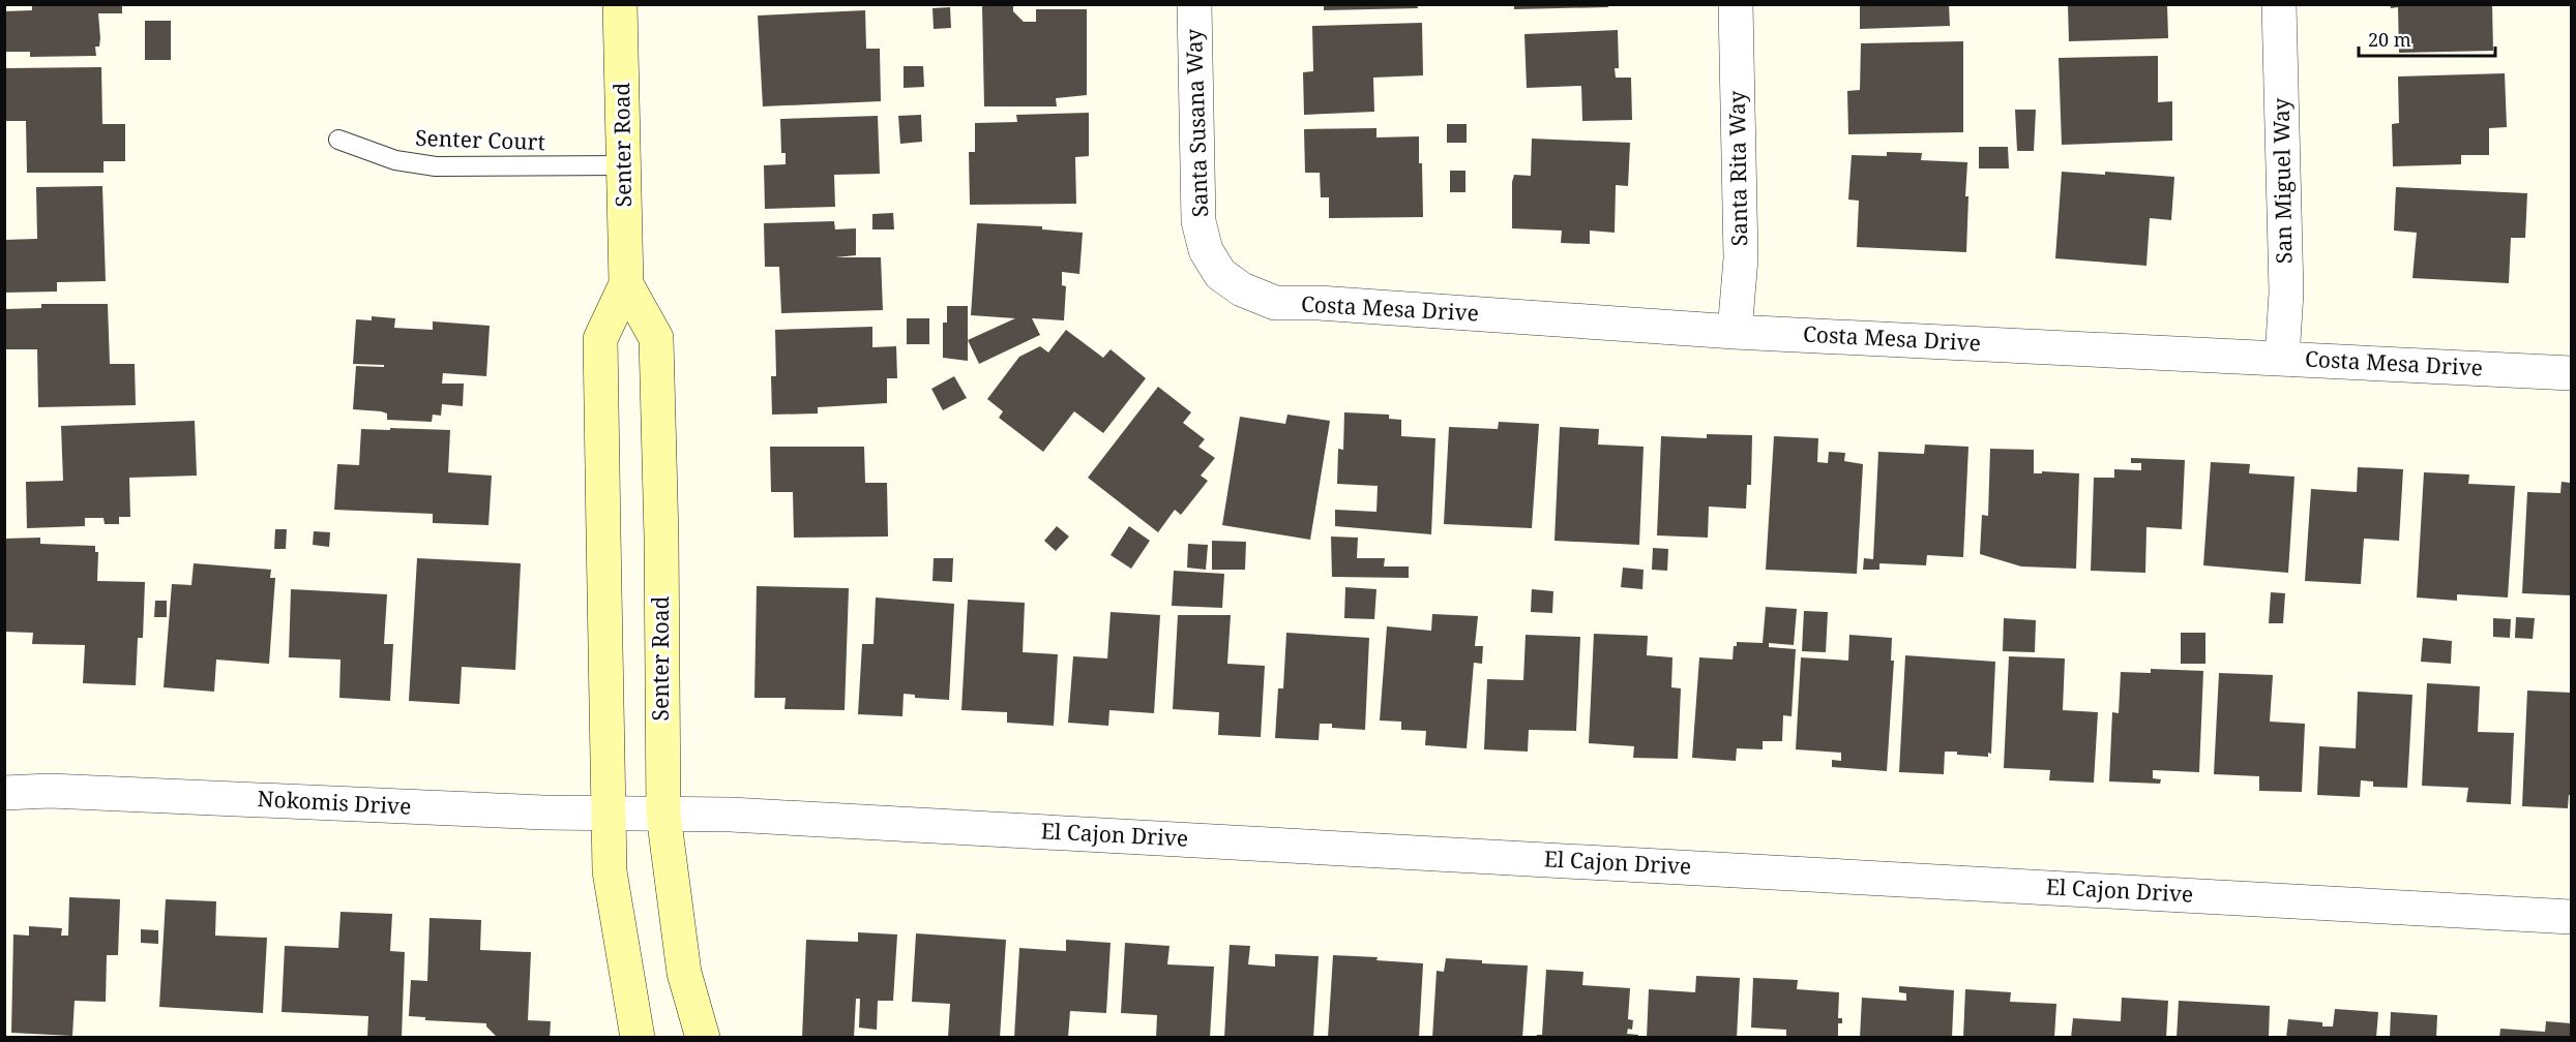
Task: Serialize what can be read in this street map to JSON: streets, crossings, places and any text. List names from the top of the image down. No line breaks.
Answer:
{"streets":{"main road":["Senter Road"],"street":["Santa Susana Way","Santa Rita Way","San Miguel Way","Costa Mesa Drive","Nokomis Drive","El Cajon Drive"],"lane":["Senter Court"]},"crossings":[["Santa Susana Way","Costa Mesa Drive"],["Senter Court","Senter Road"],["Senter Road","Nokomis Drive"],["Senter Road","El Cajon Drive"],["Santa Rita Way","Costa Mesa Drive"],["San Miguel Way","Costa Mesa Drive"],["Nokomis Drive","El Cajon Drive"]],"scale_bar":"20 m"}
